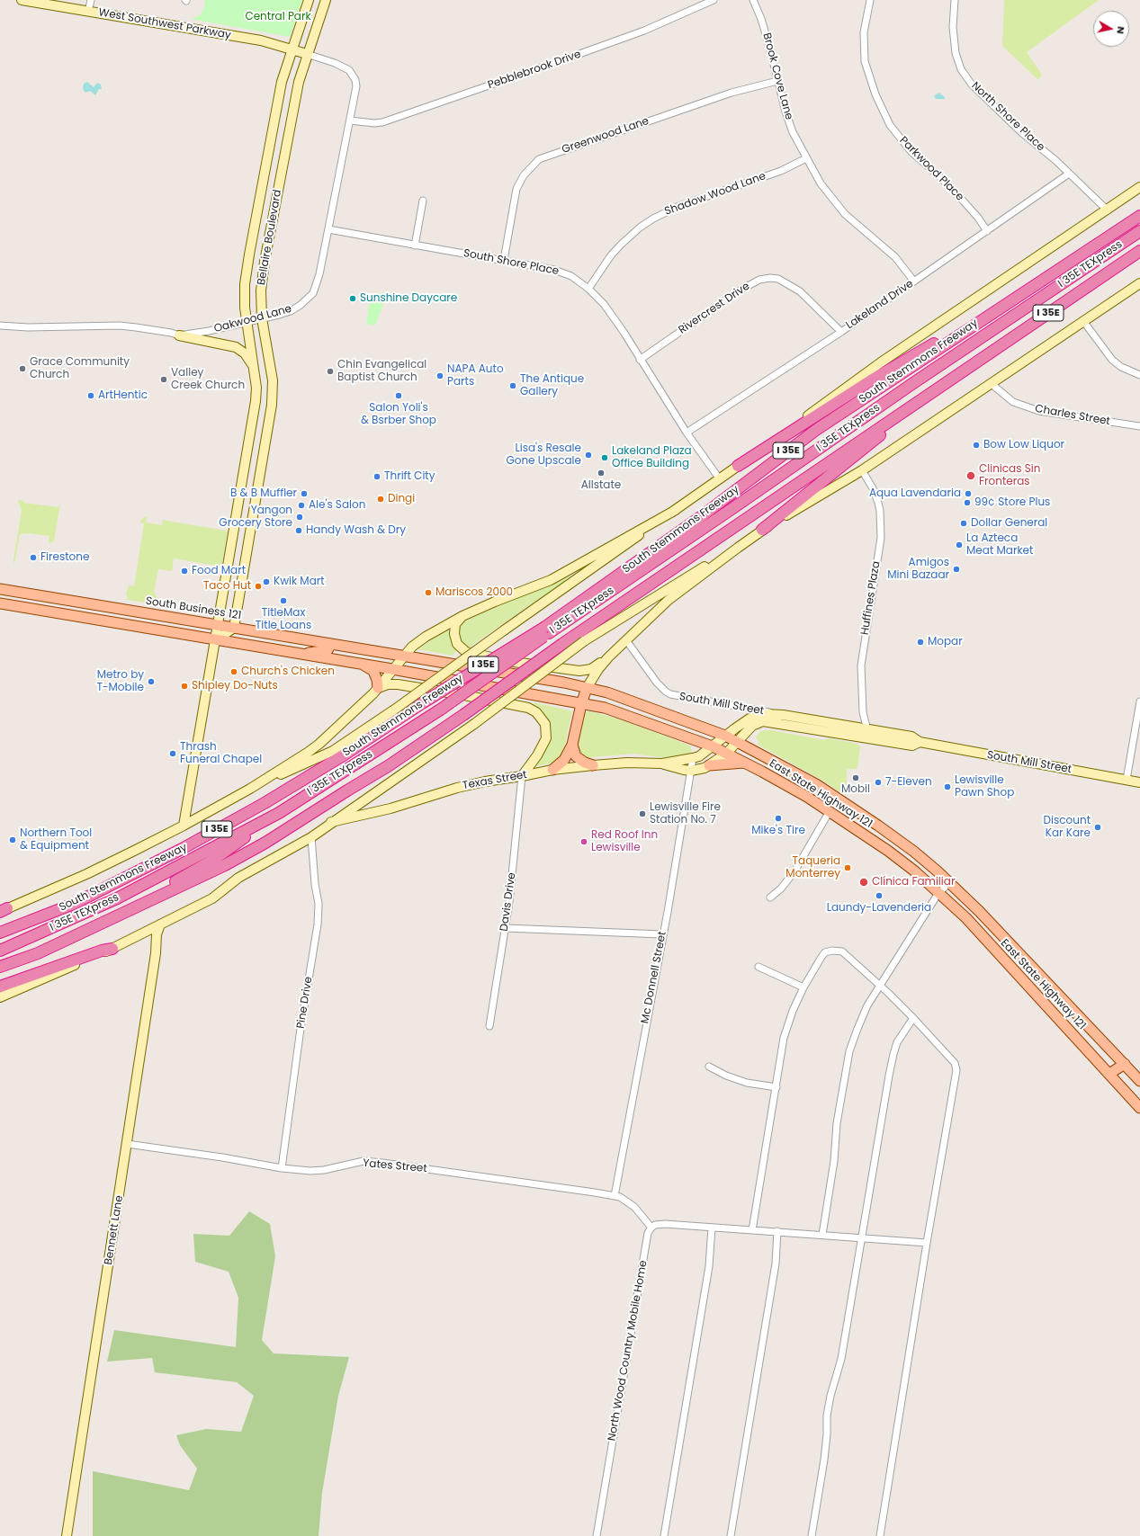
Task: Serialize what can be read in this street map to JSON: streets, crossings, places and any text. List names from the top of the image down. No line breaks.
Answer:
{"streets":{"highway":["I 35E TEXpress","I 35E","South Stemmons Freeway"],"main road":["West Southwest Parkway","Bellaire Boulevard","South Business 121","South Mill Street","Texas Street","East State Highway 121","Bennett Lane"],"street":["Pebblebrook Drive","Brook Cove Lane","North Shore Place","Greenwood Lane","Parkwood Place","Shadow Wood Lane","South Shore Place","Lakeland Drive","Rivercrest Drive","Oakwood Lane","Charles Street","Huffines Plaza","Davis Drive","Mc Donnell Street","Pine Drive","Yates Street","North Wood Country Mobile Home"]},"crossings":[["West Southwest Parkway","Bellaire Boulevard"],["West Southwest Parkway","Oakwood Lane"],["Pebblebrook Drive","Oakwood Lane"],["Brook Cove Lane","Greenwood Lane"],["Brook Cove Lane","Shadow Wood Lane"],["Brook Cove Lane","Lakeland Drive"],["North Shore Place","Lakeland Drive"],["North Shore Place","South Stemmons Freeway"],["Greenwood Lane","South Shore Place"],["Parkwood Place","Lakeland Drive"],["Shadow Wood Lane","South Shore Place"],["Bellaire Boulevard","Oakwood Lane"],["Bellaire Boulevard","South Stemmons Freeway"],["Bellaire Boulevard","South Business 121"],["South Shore Place","Lakeland Drive"],["South Shore Place","Rivercrest Drive"],["South Shore Place","Oakwood Lane"],["South Shore Place","South Stemmons Freeway"],["I 35E TEXpress","South Stemmons Freeway"],["Lakeland Drive","Rivercrest Drive"],["South Stemmons Freeway","South Business 121"],["South Stemmons Freeway","East State Highway 121"],["Huffines Plaza","South Mill Street"],["South Business 121","East State Highway 121"],["South Mill Street","Texas Street"],["South Mill Street","East State Highway 121"],["Texas Street","East State Highway 121"],["Texas Street","Davis Drive"],["Texas Street","Mc Donnell Street"],["Mc Donnell Street","Yates Street"],["Pine Drive","Yates Street"],["Yates Street","Bennett Lane"],["Yates Street","North Wood Country Mobile Home"]],"parks":["Central Park"],"places":["Sunshine Daycare","Grace Community Church","Chin Evangelical Baptist Church","NAPA Auto Parts","Valley Creek Church","The Antique Gallery","ArtHentic","Salon Yoli's & Bsrber Shop","Bow Low Liquor","Lisa's Resale Gone Upscale","Lakeland Plaza Office Building","Allstate","Clinicas Sin Fronteras","Thrift City","B & B Muffler","Aqua Lavendaria","Dingi","99¢ Store Plus","Ale's Salon","Yangon Grocery Store","Dollar General","Handy Wash & Dry","La Azteca Meat Market","Firestone","Amigos Mini Bazaar","Food Mart","Kwik Mart","Taco Hut","Mariscos 2000","TitleMax Title Loans","Mopar","Church's Chicken","Metro by T-Mobile","Shipley Do-Nuts","Thrash Funeral Chapel","Mobil","7-Eleven","Lewisville Pawn Shop","Lewisville Fire Station No. 7","Mike's Tire","Discount Kar Kare","Northern Tool & Equipment","Red Roof Inn Lewisville","Taqueria Monterrey","Clínica Familiar","Laundy-Lavenderia"],"north":"right"}
